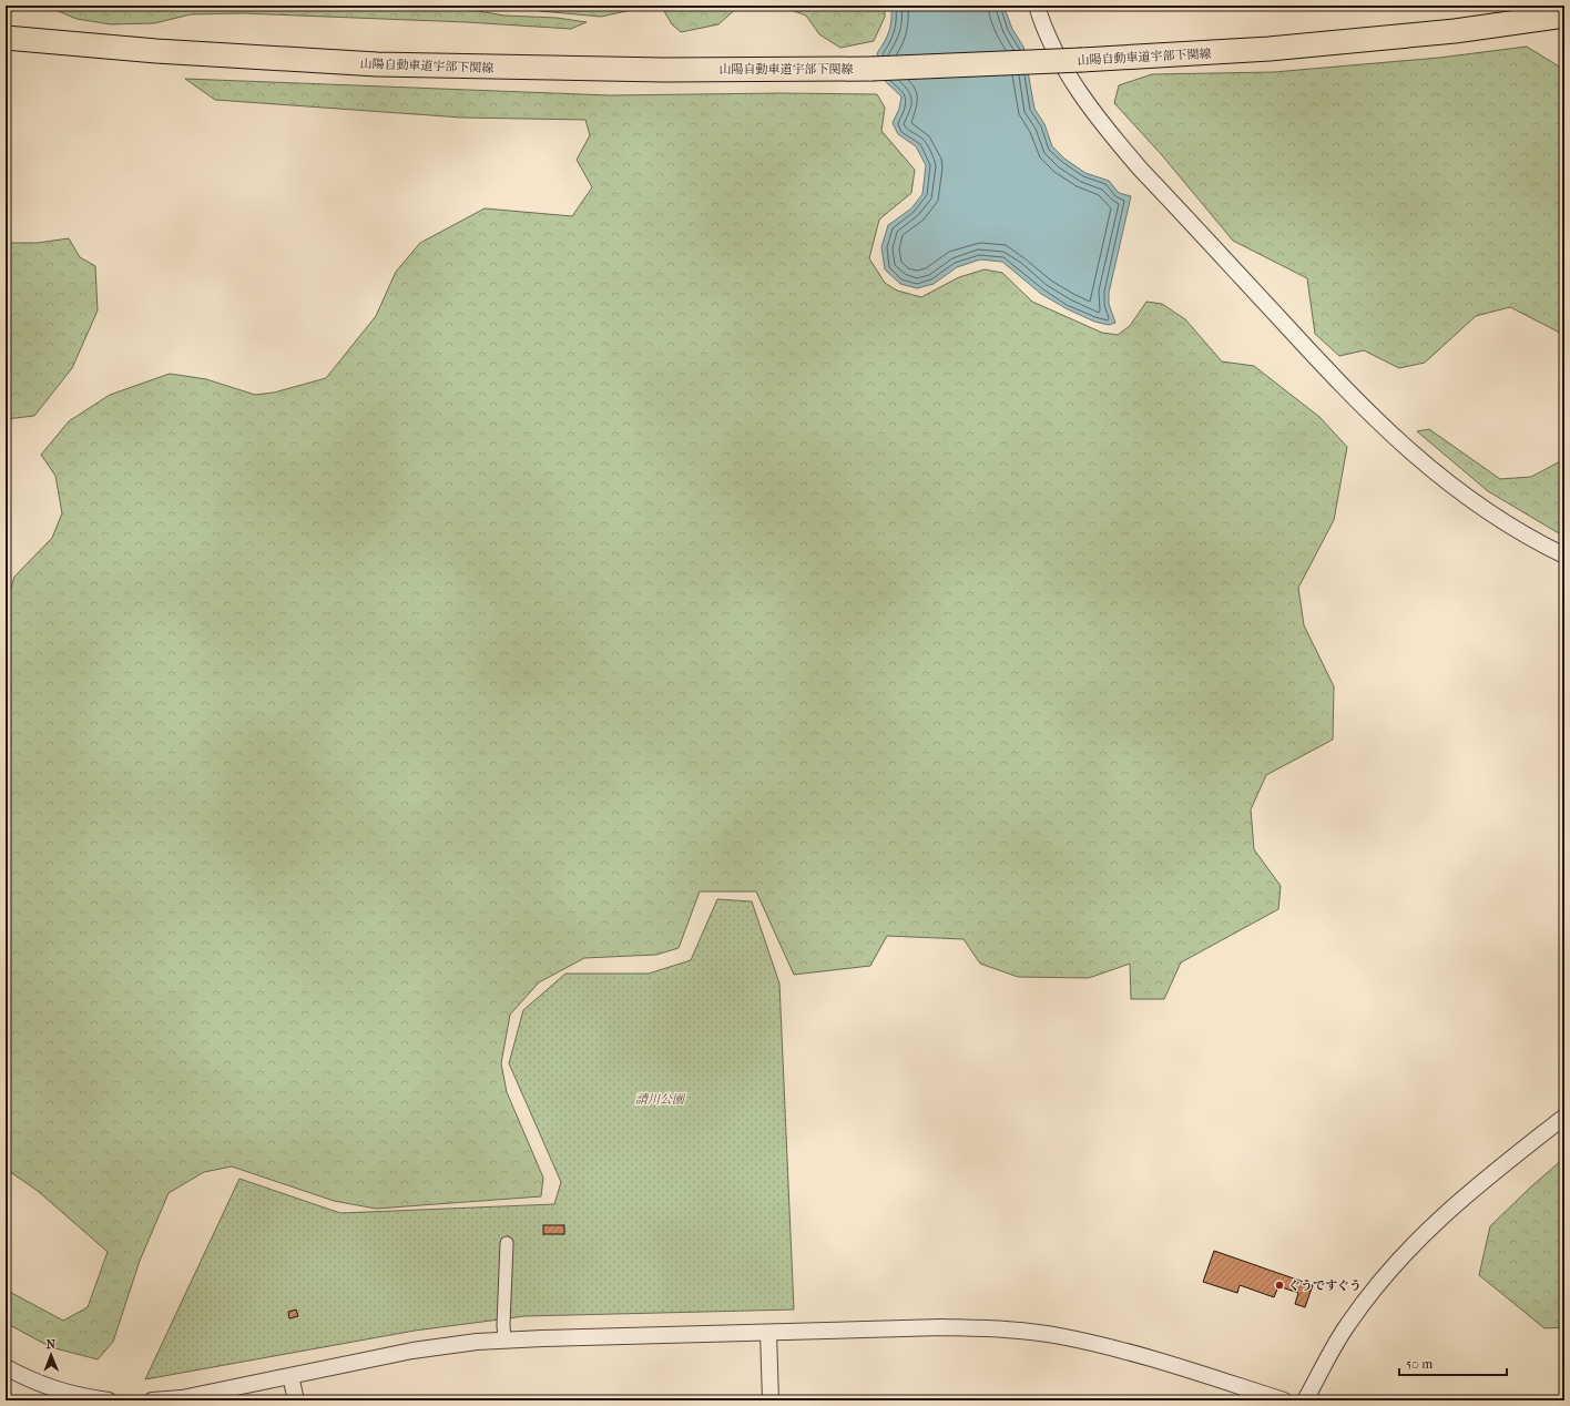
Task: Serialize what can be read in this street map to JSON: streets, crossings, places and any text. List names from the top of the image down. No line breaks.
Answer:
{"streets":{"highway":["山陽自動車道宇部下関線"]},"parks":["請川公園"],"places":["ぐうですぐう"],"scale_bar":"50 m","north":"top"}
